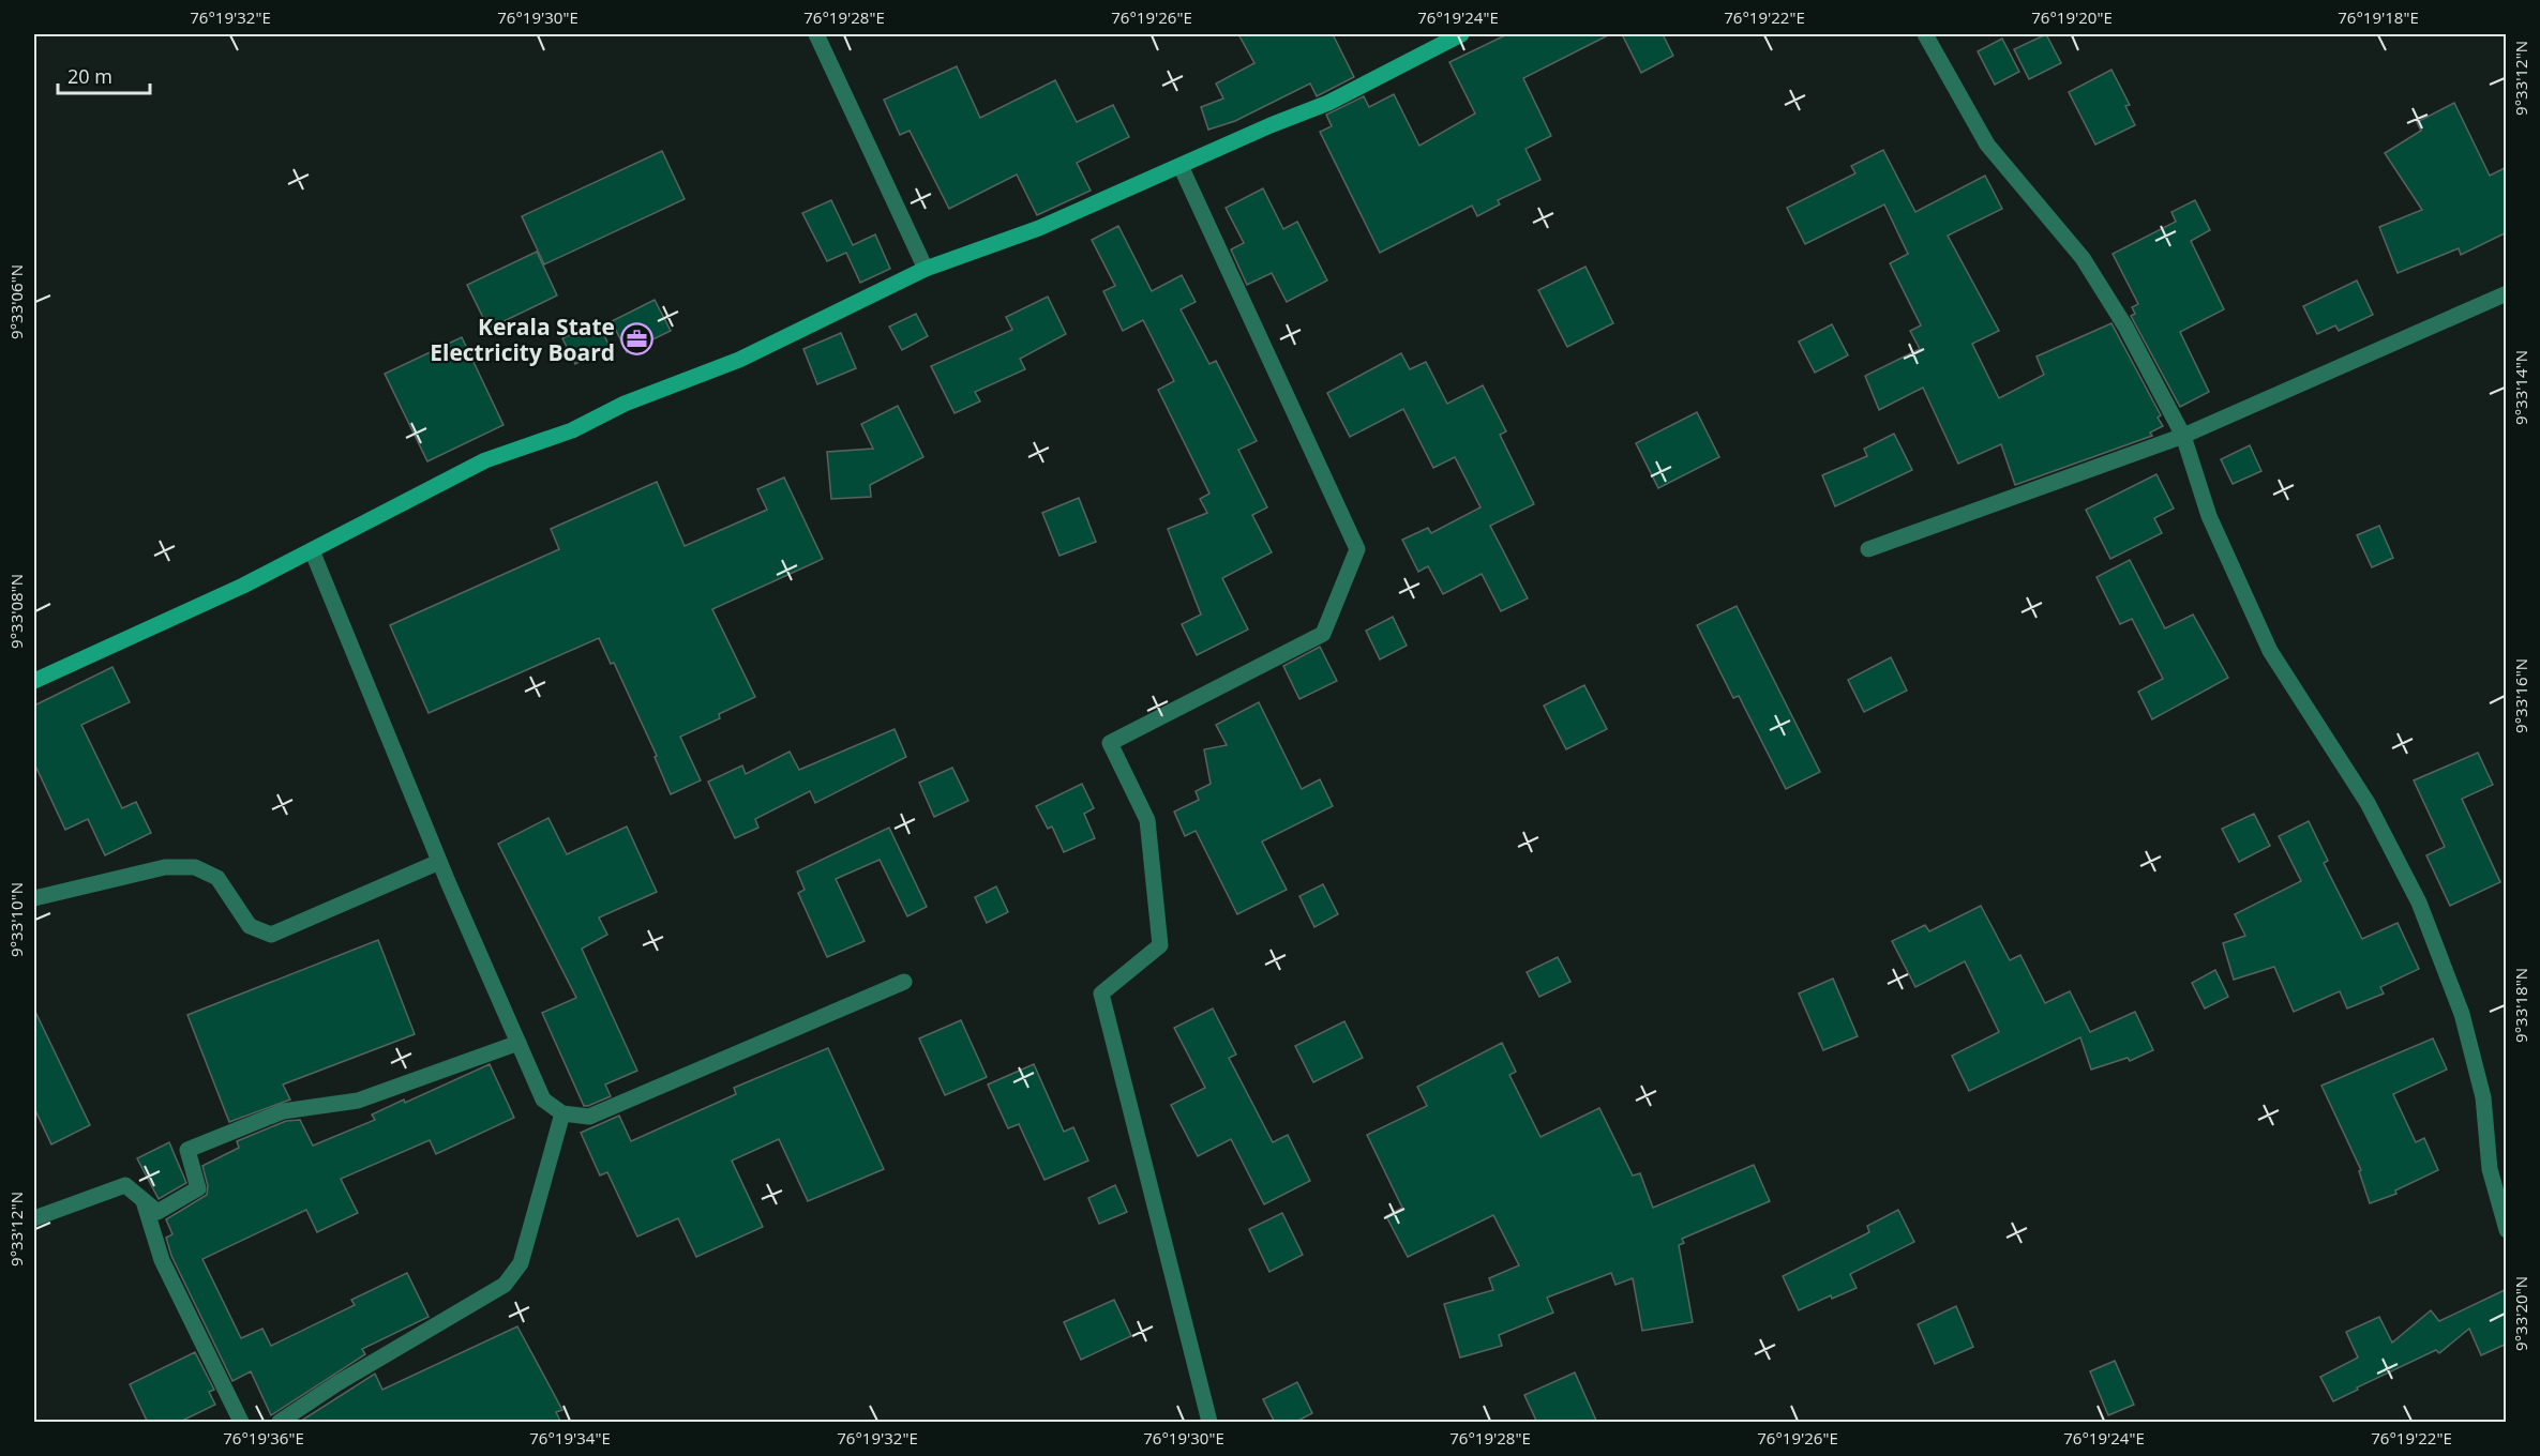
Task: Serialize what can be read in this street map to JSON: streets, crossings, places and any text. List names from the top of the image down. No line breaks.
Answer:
{"places":{"office":["Kerala State Electricity Board"]},"scale_bar":"20 m","coordinates":["76°19'32\"E","76°19'30\"E","76°19'28\"E","76°19'26\"E","76°19'24\"E","76°19'22\"E","76°19'20\"E","76°19'18\"E","9°33'12\"N","9°33'06\"N","9°33'14\"N","9°33'08\"N","9°33'16\"N","9°33'10\"N","9°33'18\"N","9°33'20\"N","76°19'36\"E","76°19'34\"E"]}
